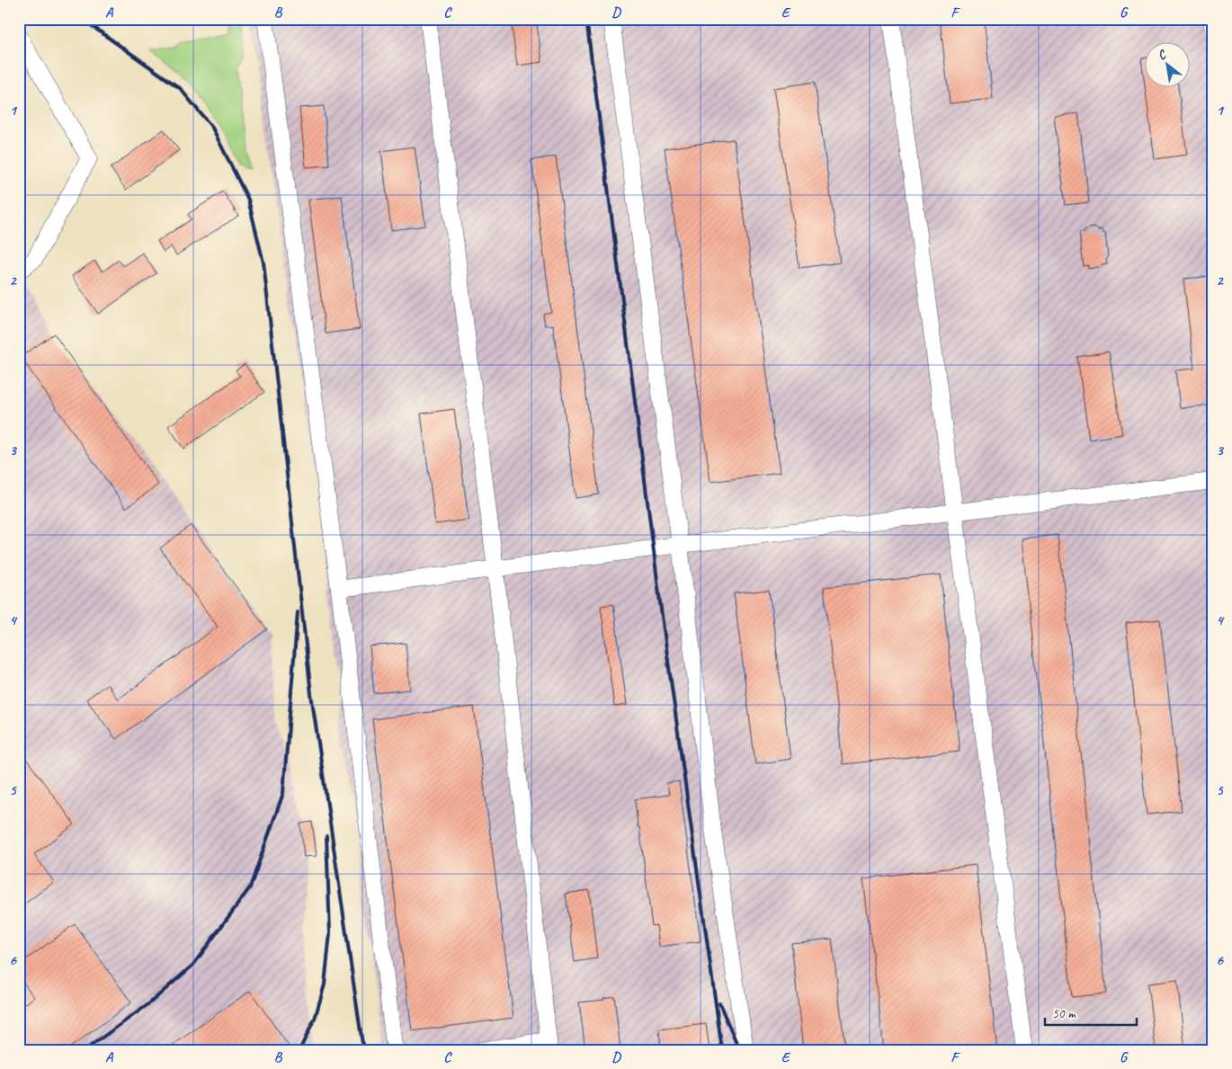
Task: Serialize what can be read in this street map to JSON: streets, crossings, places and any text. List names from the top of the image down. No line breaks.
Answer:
{"scale_bar":"50 m","north":"top left","grid":{"columns":["A","B","C","D","E","F","G"],"rows":["1","2","3","4","5","6"]}}
